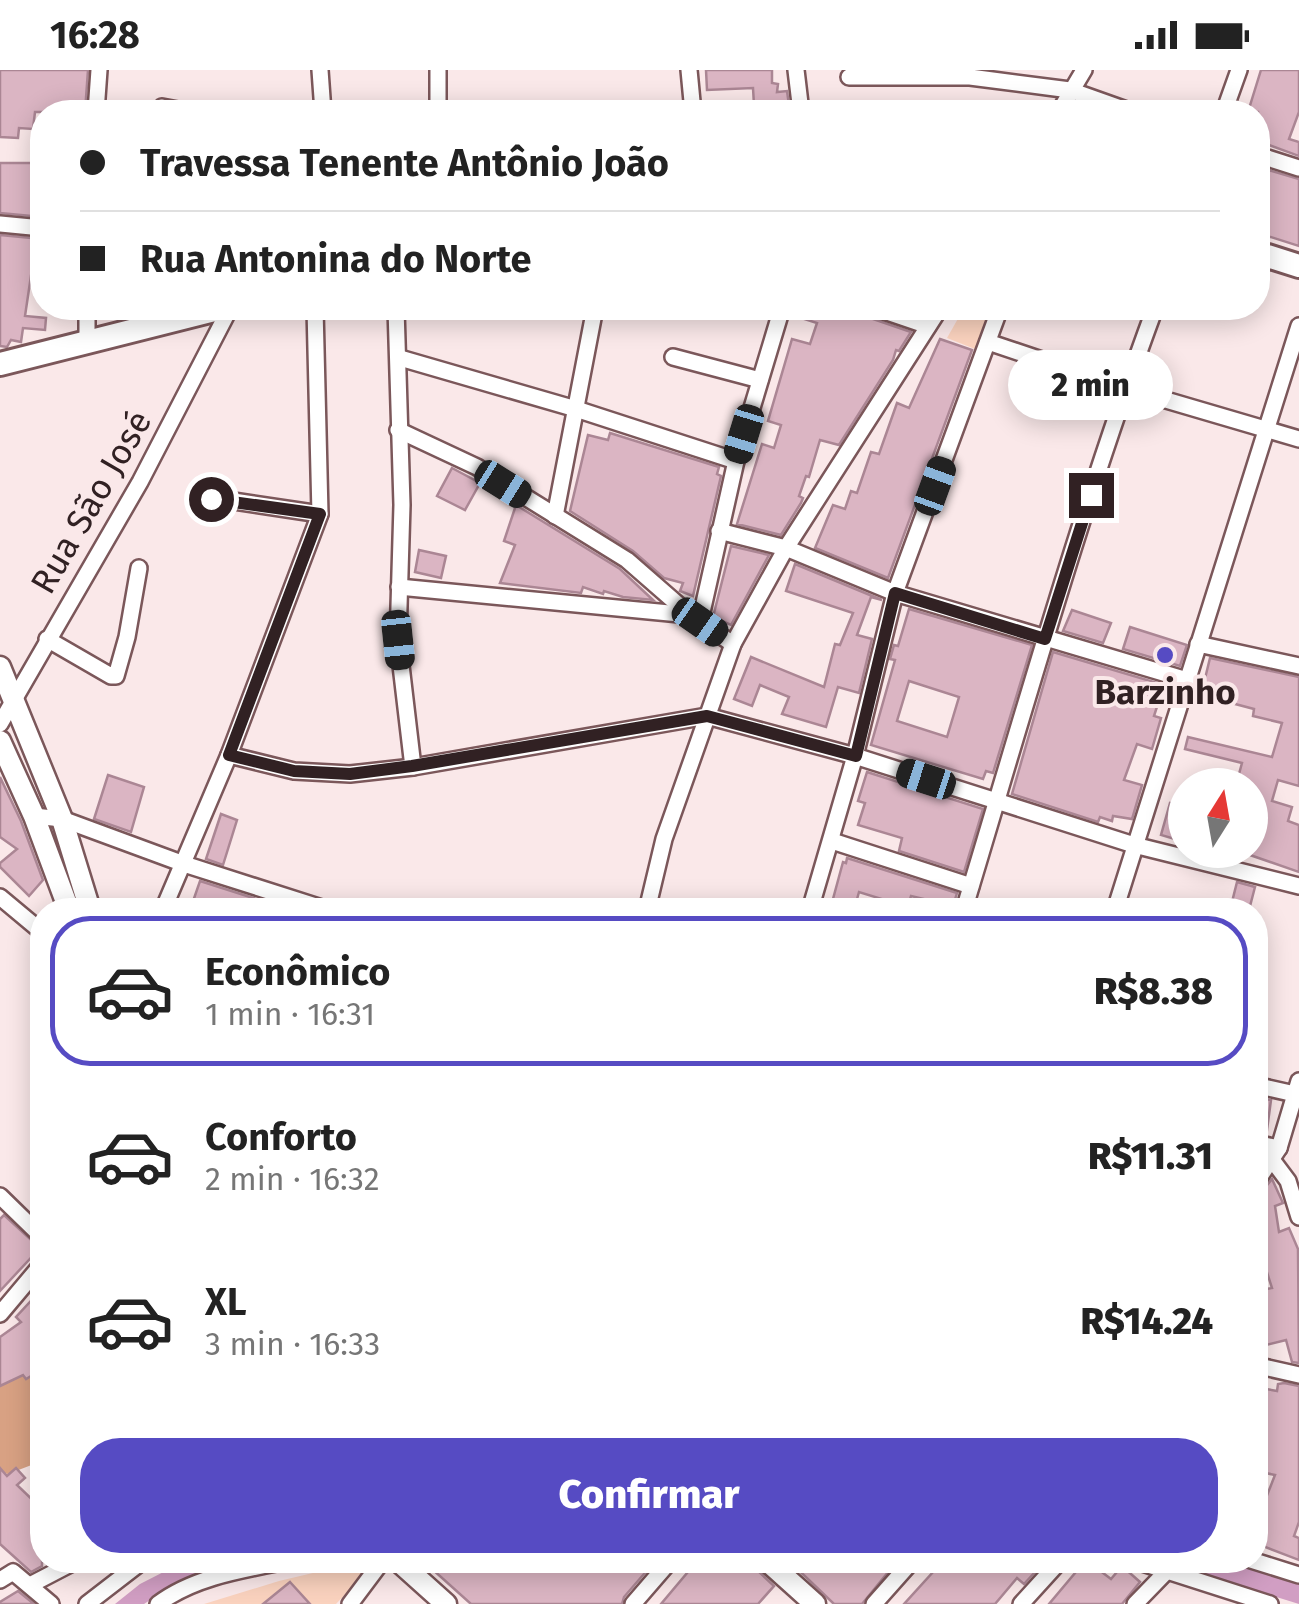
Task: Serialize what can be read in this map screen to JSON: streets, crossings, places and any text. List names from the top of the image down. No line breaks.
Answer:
{"streets":{"street":["Rua São José"]},"places":["Barzinho"],"north":"top","page":{"status":"16:28","banner":["Travessa Tenente Antônio João","Rua Antonina do Norte"],"bubble":"2 min","list":[{"name":"Econômico","note":"1 min · 16:31","value":"R$8.38"},{"name":"Conforto","note":"2 min · 16:32","value":"R$11.31"},{"name":"XL","note":"3 min · 16:33","value":"R$14.24"}],"buttons":"Confirmar"}}
